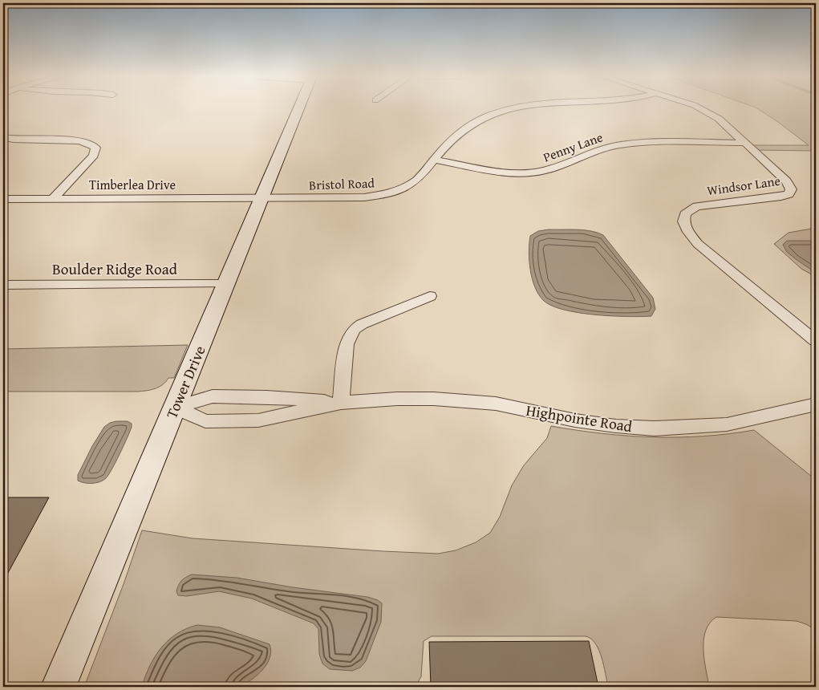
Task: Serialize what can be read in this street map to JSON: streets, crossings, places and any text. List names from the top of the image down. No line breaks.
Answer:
{"streets":{"street":["Penny Lane","Bristol Road","Timberlea Drive","Windsor Lane","Boulder Ridge Road","Tower Drive","Highpointe Road"]},"crossings":[["Penny Lane","Bristol Road"],["Penny Lane","Windsor Lane"],["Bristol Road","Timberlea Drive"],["Bristol Road","Tower Drive"],["Timberlea Drive","Tower Drive"],["Boulder Ridge Road","Tower Drive"],["Tower Drive","Highpointe Road"]]}
